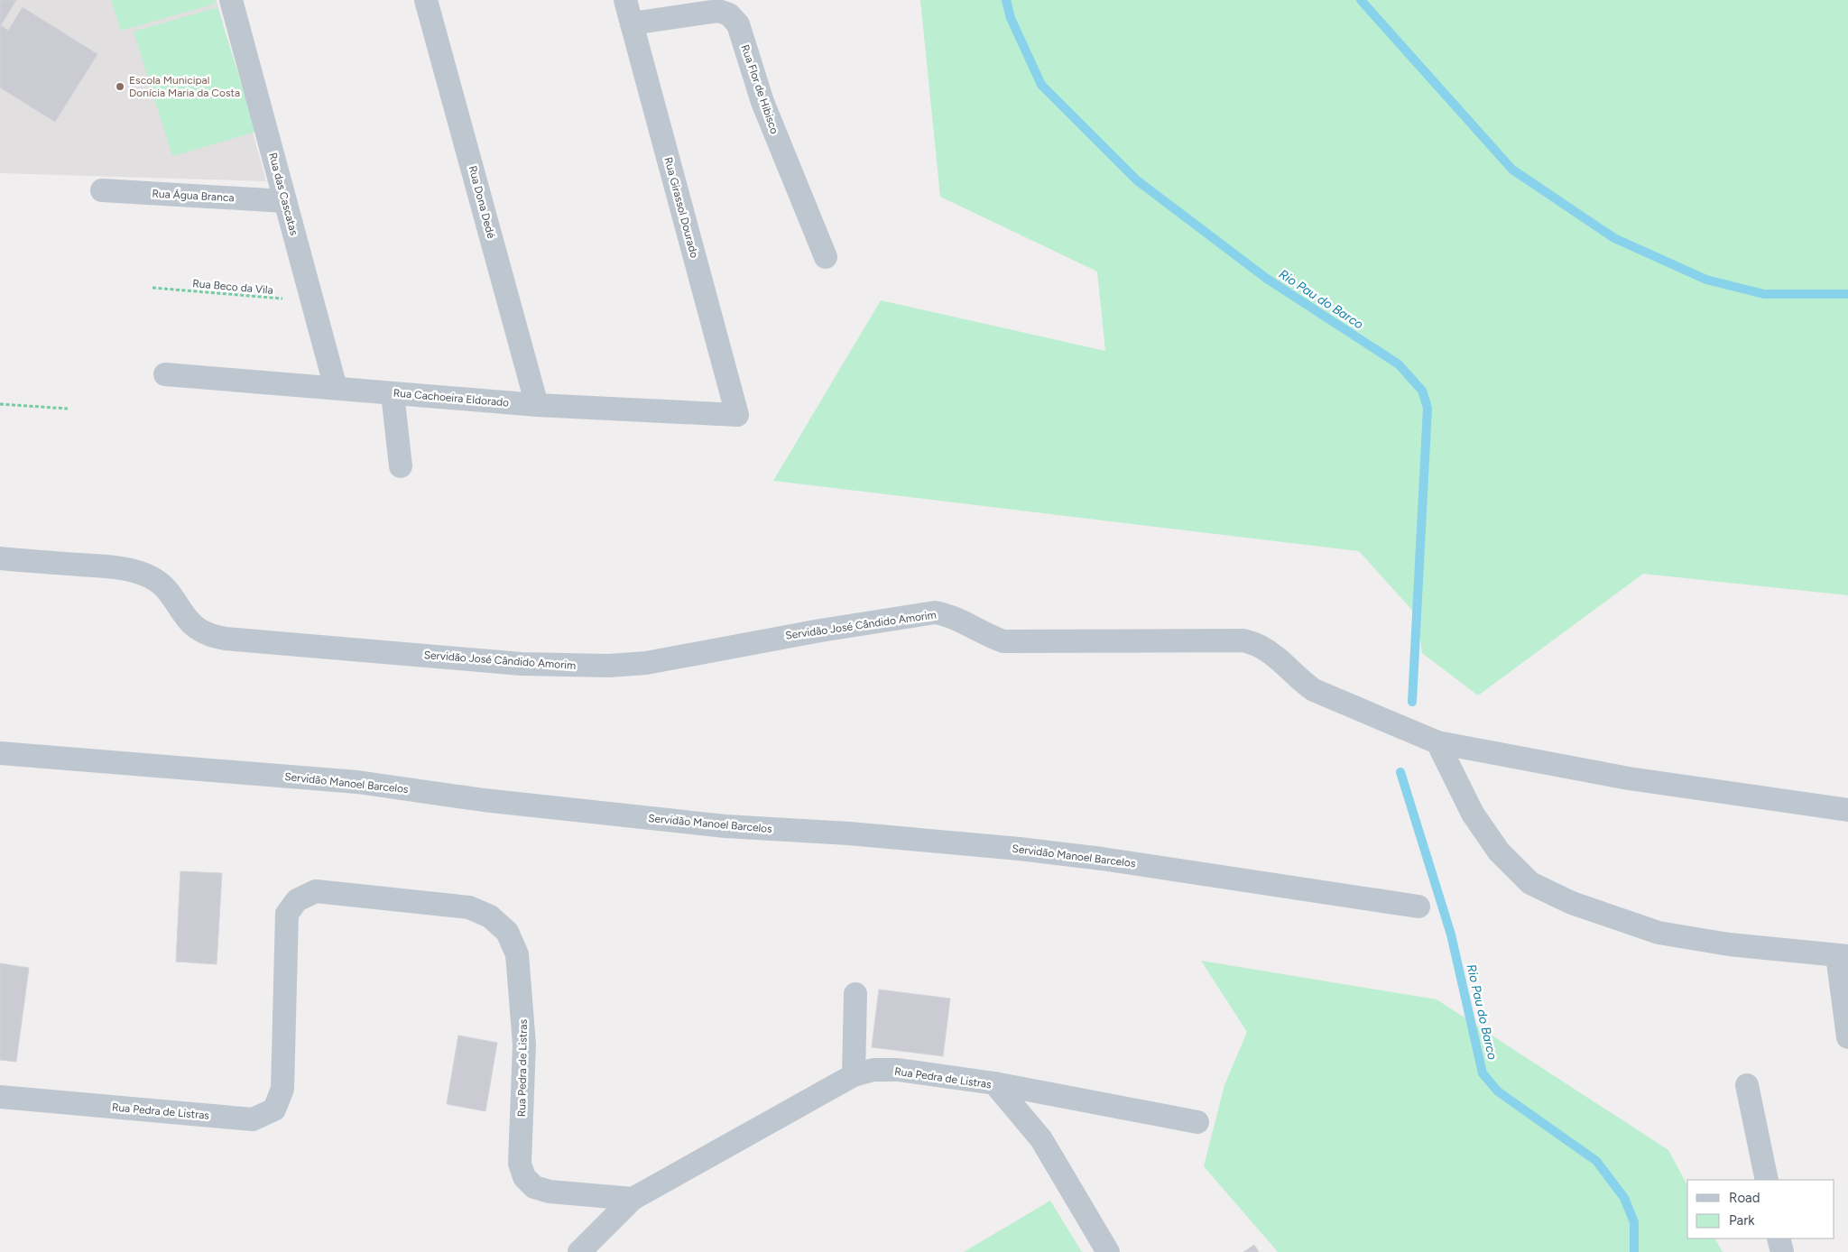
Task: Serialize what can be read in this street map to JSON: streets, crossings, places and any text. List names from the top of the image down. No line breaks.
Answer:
{"streets":{"street":["Rua Flor de Hibisco","Rua das Cascatas","Rua Água Branca","Rua Dona Dedé","Rua Girassol Dourado","Rua Cachoeira Eldorado","Servidão José Cândido Amorim","Servidão Manoel Barcelos","Rua Pedra de Listras"],"path":["Rua Beco da Vila"]},"crossings":[["Rua Flor de Hibisco","Rua Girassol Dourado"],["Rua das Cascatas","Rua Água Branca"],["Rua das Cascatas","Rua Beco da Vila"],["Rua das Cascatas","Rua Cachoeira Eldorado"],["Rua Dona Dedé","Rua Cachoeira Eldorado"],["Rua Girassol Dourado","Rua Cachoeira Eldorado"]],"water":["Rio Pau do Barco"],"places":["Escola Municipal Donícia Maria da Costa"],"legend":["Road","Park"]}
